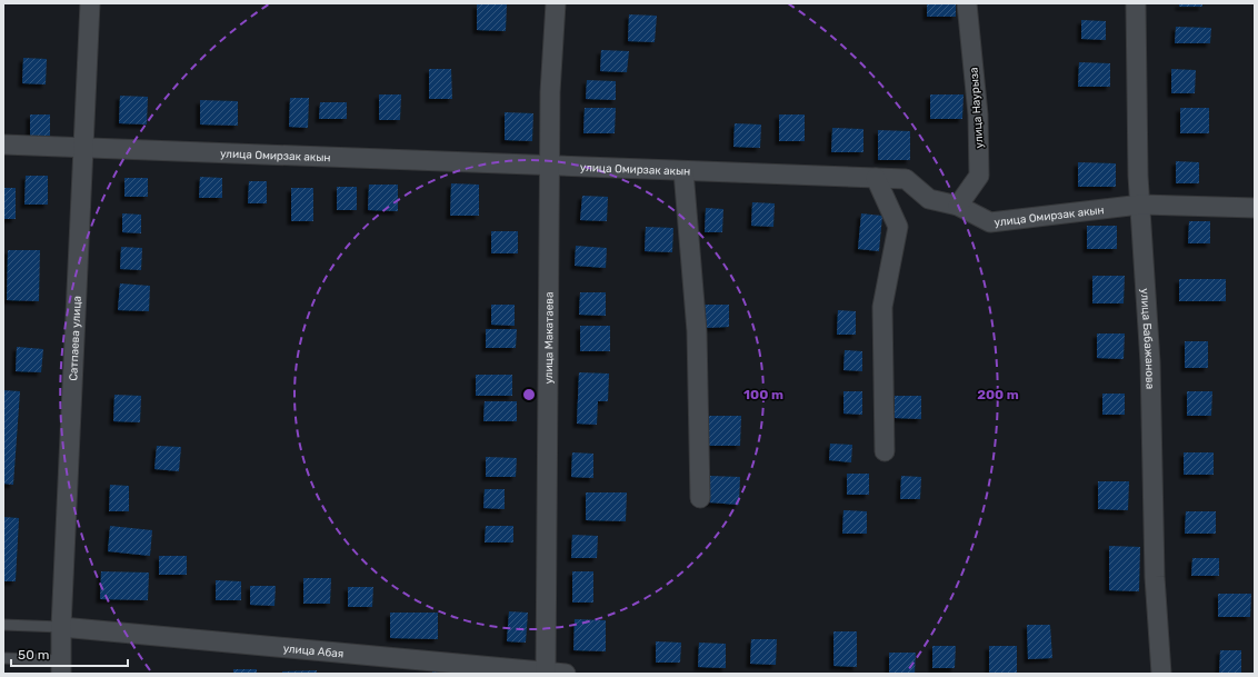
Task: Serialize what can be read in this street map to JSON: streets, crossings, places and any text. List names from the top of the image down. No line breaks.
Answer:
{"streets":{"street":["улица Наурыза","улица Омирзак акын","улица Макатаева","улица Бабажанова","Сатпаева улица","улица Абая"]},"crossings":[["улица Наурыза","улица Омирзак акын"],["улица Омирзак акын","улица Макатаева"],["улица Омирзак акын","улица Бабажанова"],["улица Омирзак акын","Сатпаева улица"],["улица Макатаева","улица Абая"],["Сатпаева улица","улица Абая"]],"scale_bar":"50 m","rings":["100 m","200 m"]}
